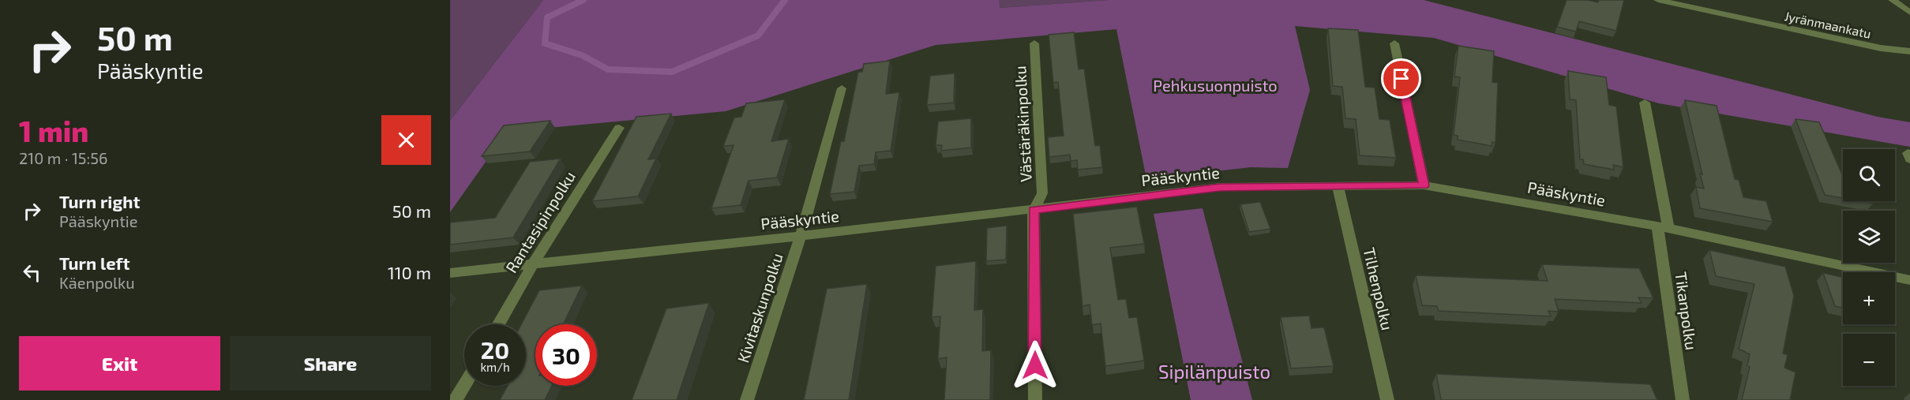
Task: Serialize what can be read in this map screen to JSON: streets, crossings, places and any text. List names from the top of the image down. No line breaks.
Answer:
{"streets":{"street":["Jyränmaankatu","Västäräkinpolku","Pääskyntie","Rantasipinpolku","Tilhenpolku","Kivitaskunpolku","Tikanpolku"]},"crossings":[["Västäräkinpolku","Pääskyntie"],["Pääskyntie","Rantasipinpolku"],["Pääskyntie","Tilhenpolku"],["Pääskyntie","Kivitaskunpolku"],["Pääskyntie","Tikanpolku"]],"parks":["Pehkusuonpuisto","Sipilänpuisto"],"page":{"turn":["50 m","Pääskyntie"],"heading":["1 min","210 m · 15:56"],"map_buttons":["+","−"],"list":[{"name":"Turn right","note":"Pääskyntie","value":"50 m"},{"name":"Turn left","note":"Käenpolku","value":"110 m"}],"speed":"20 km/h","limit":"30","buttons":["Exit","Share"]}}
